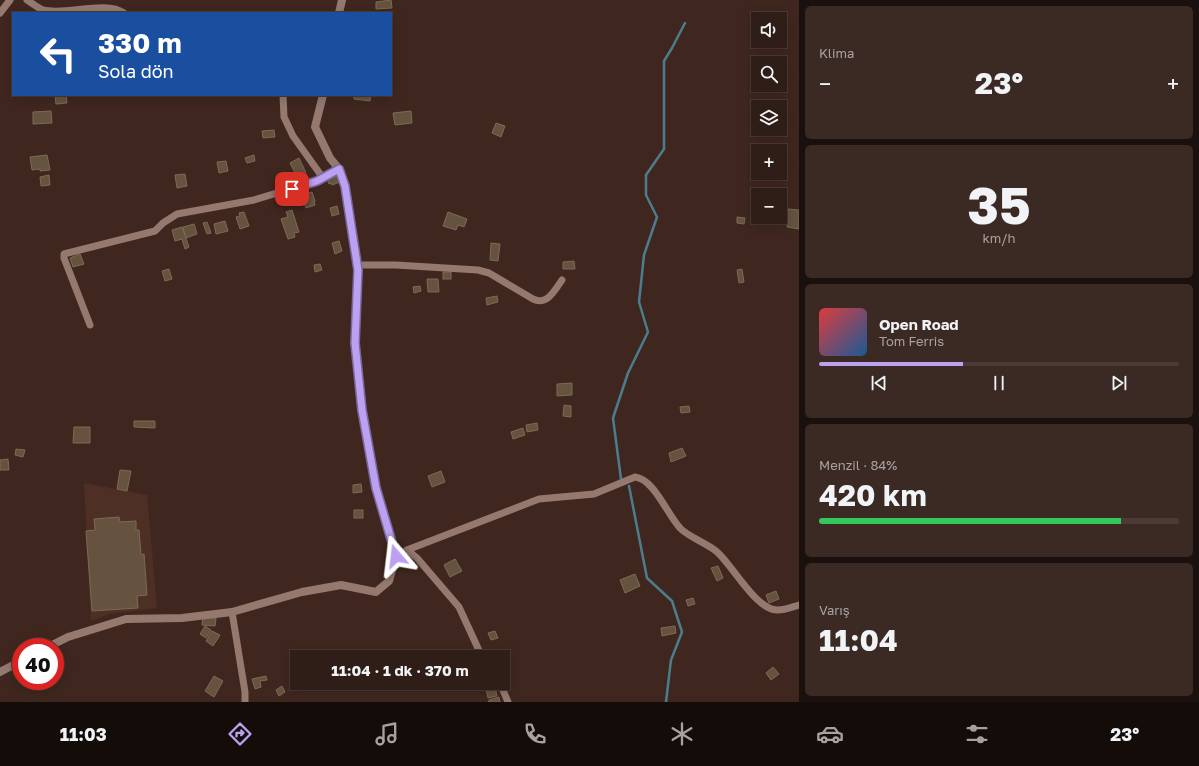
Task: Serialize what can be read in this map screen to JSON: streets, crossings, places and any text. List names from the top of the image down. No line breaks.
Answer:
{"page":{"tile":["Klima",["35","km/h"],["Menzil · 84%","420 km"],["Varış","11:04"]],"map_buttons":["+","−"],"turn":["330 m","Sola dön"],"heat":["−","23°","+"],"song":["Open Road","Tom Ferris"],"limit":"40","trip":"11:04 · 1 dk · 370 m","tabs":["11:03","23°"]}}
